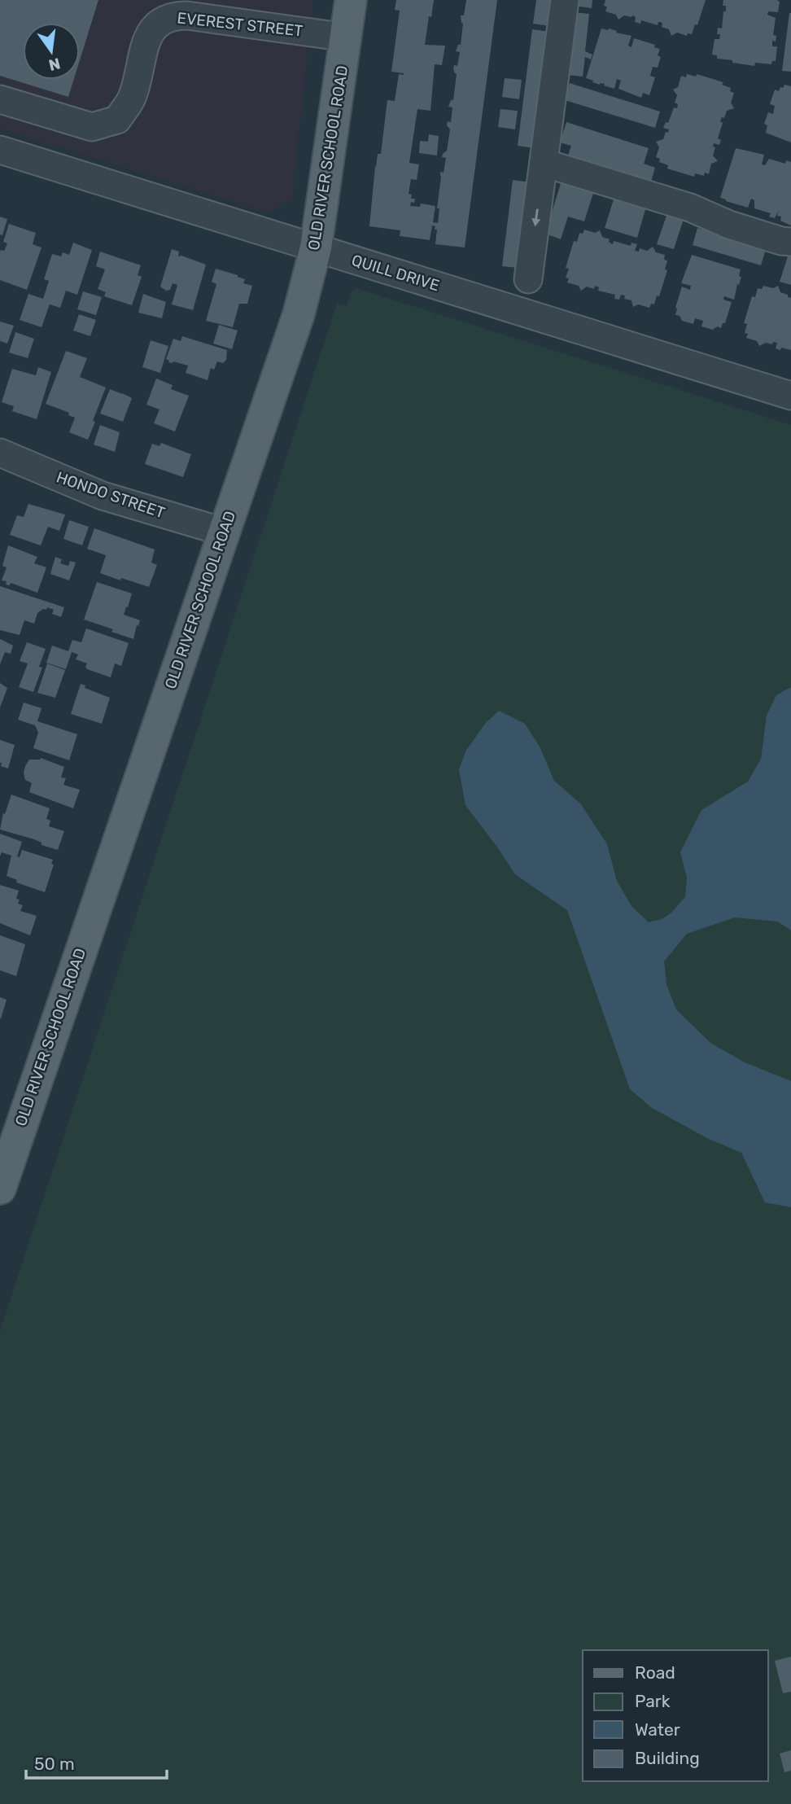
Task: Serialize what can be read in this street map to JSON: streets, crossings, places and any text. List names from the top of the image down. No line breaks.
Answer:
{"streets":{"main road":["OLD RIVER SCHOOL ROAD"],"street":["EVEREST STREET","QUILL DRIVE","HONDO STREET"]},"crossings":[["EVEREST STREET","OLD RIVER SCHOOL ROAD"],["OLD RIVER SCHOOL ROAD","QUILL DRIVE"],["OLD RIVER SCHOOL ROAD","HONDO STREET"]],"legend":["Road","Park","Water","Building"],"scale_bar":"50 m","north":"bottom"}
